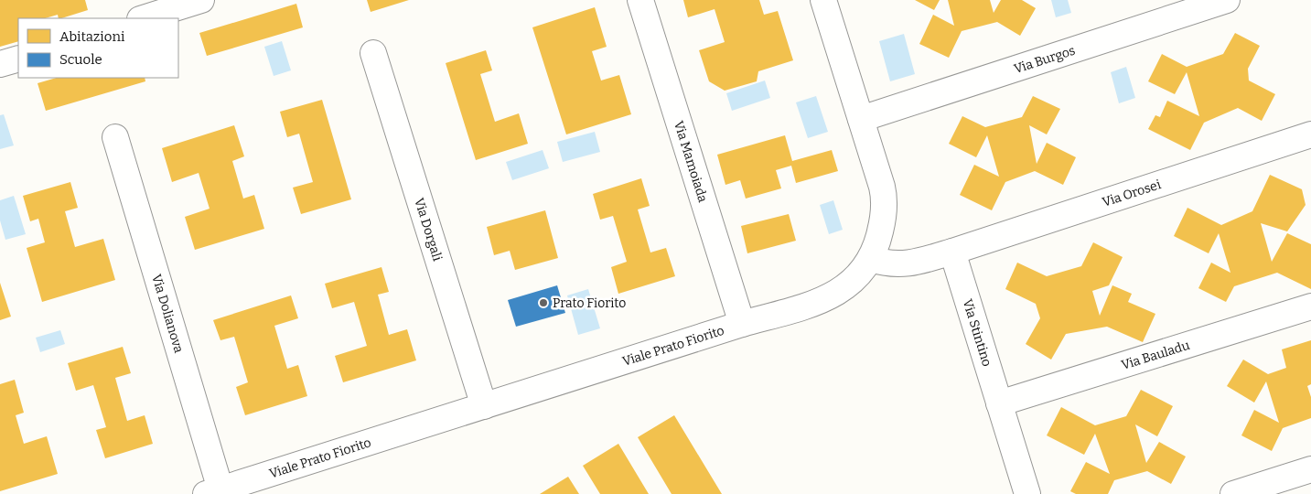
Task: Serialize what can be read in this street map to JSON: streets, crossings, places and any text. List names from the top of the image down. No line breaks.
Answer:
{"streets":{"street":["Via Burgos","Via Mamoiada","Via Orosei","Via Dorgali","Via Dolianova","Via Stintino","Viale Prato Fiorito","Via Bauladu"]},"crossings":[["Via Burgos","Viale Prato Fiorito"],["Via Mamoiada","Viale Prato Fiorito"],["Via Orosei","Via Stintino"],["Via Dorgali","Viale Prato Fiorito"],["Via Dolianova","Viale Prato Fiorito"],["Via Stintino","Via Bauladu"]],"places":["Prato Fiorito"],"legend":["Abitazioni","Scuole"]}
